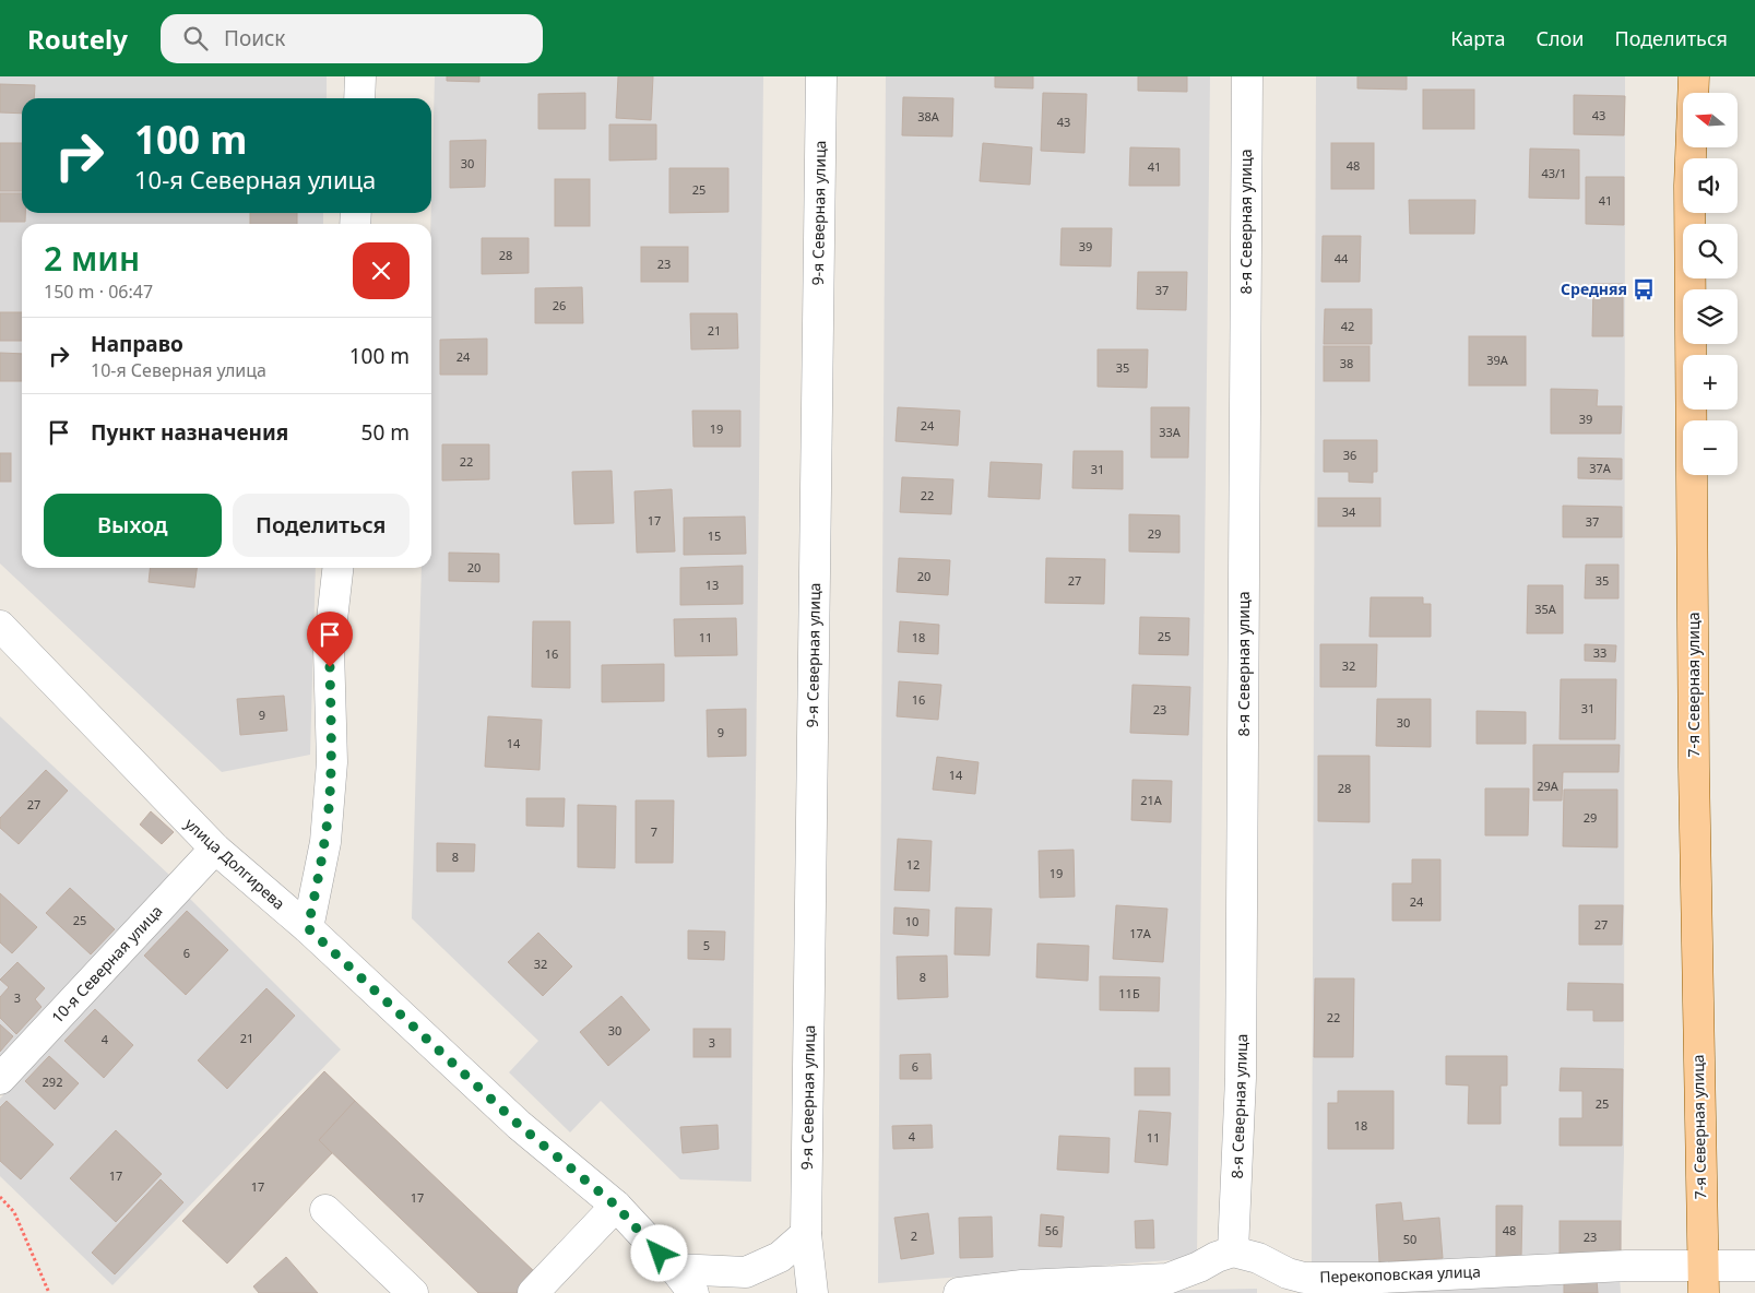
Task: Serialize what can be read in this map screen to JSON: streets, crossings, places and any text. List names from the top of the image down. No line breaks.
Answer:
{"streets":{"main road":["7-я Северная улица"],"street":["9-я Северная улица","8-я Северная улица","улица Долгирева","10-я Северная улица","Перекоповская улица"]},"crossings":[["8-я Северная улица","Перекоповская улица"],["7-я Северная улица","Перекоповская улица"],["улица Долгирева","10-я Северная улица"]],"places":{"bus stop":["Средняя"]},"house_numbers":["43","38A","43","30","48","41","43/1","25","41","39","28","44","23","37","26","42","21","24","39А","38","35","39","24","19","33А","36","22","37А","31","22","34","17","37","29","15","20","20","27","35","13","35А","25","11","18","33","16","32","16","31","23","9","30","9","14","14","29А","28","21A","27","29","7","8","12","19","24","25","10","27","17А","5","6","32","8","11Б","3","22","30","21","4","3","6","292","25","18","4","11","17","17","17","56","48","2","23","50"],"north":"left","page":{"header":"Routely","search":"Поиск","nav":["Карта","Слои","Поделиться"],"map_buttons":["+","−"],"turn":["100 m","10-я Северная улица"],"heading":["2 мин","150 m · 06:47"],"list":[{"name":"Направо","note":"10-я Северная улица","value":"100 m"},{"name":"Пункт назначения","value":"50 m"}],"buttons":["Выход","Поделиться"]}}
